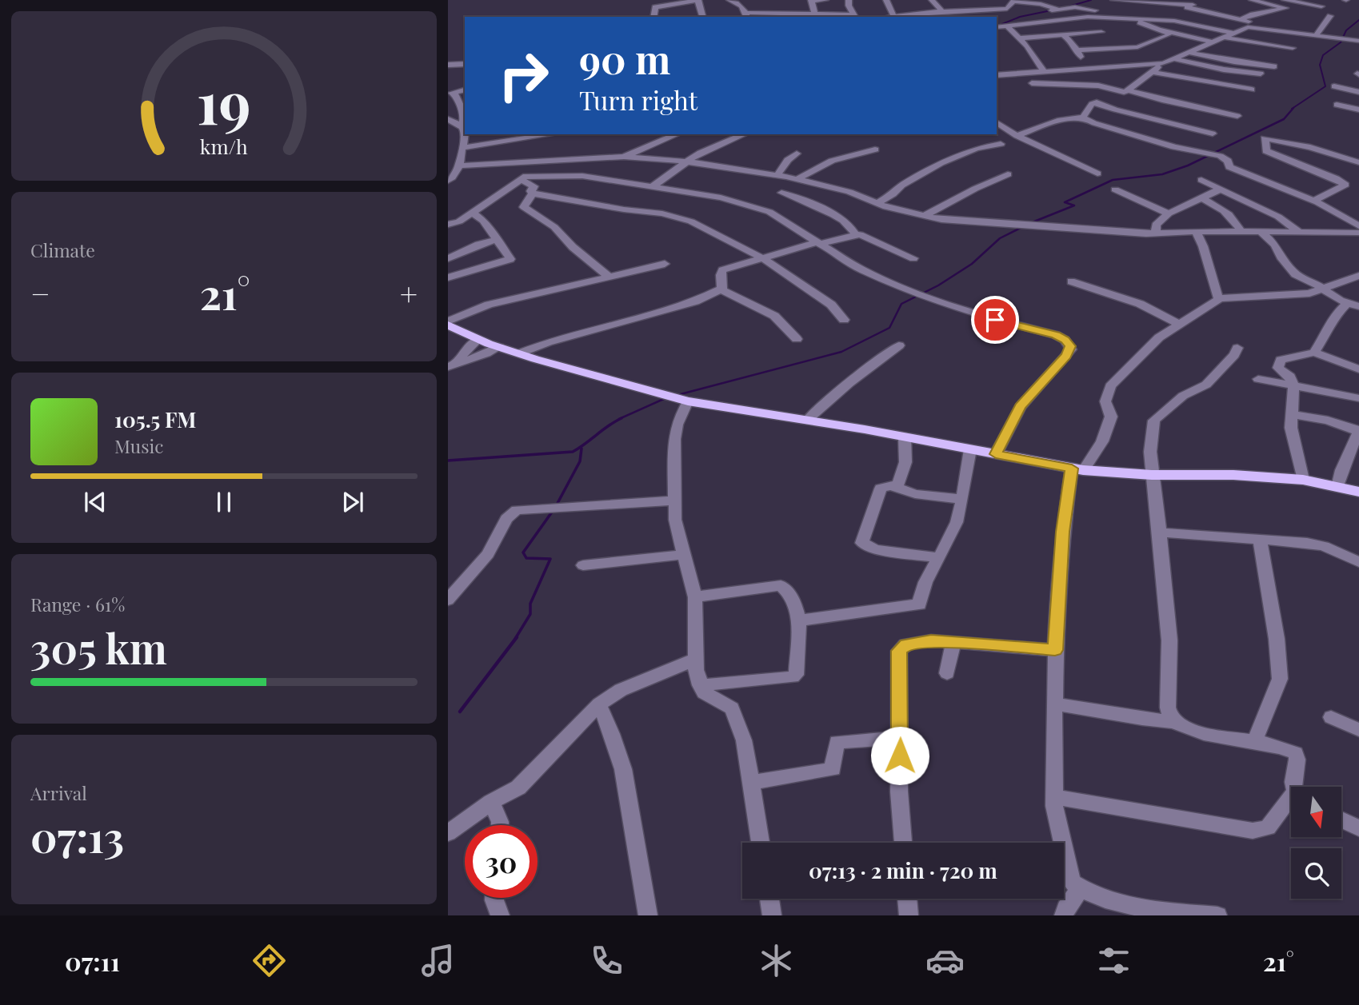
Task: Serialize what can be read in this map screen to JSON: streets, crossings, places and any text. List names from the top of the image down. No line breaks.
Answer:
{"north":"bottom","page":{"turn":["90 m","Turn right"],"tile":["Climate",["Range · 61%","305 km"],["Arrival","07:13"]],"heat":["−","21°","+"],"song":["105.5 FM","Music"],"limit":"30","trip":"07:13 · 2 min · 720 m","tabs":["07:11","21°"],"gauge":["19","km/h"]}}
